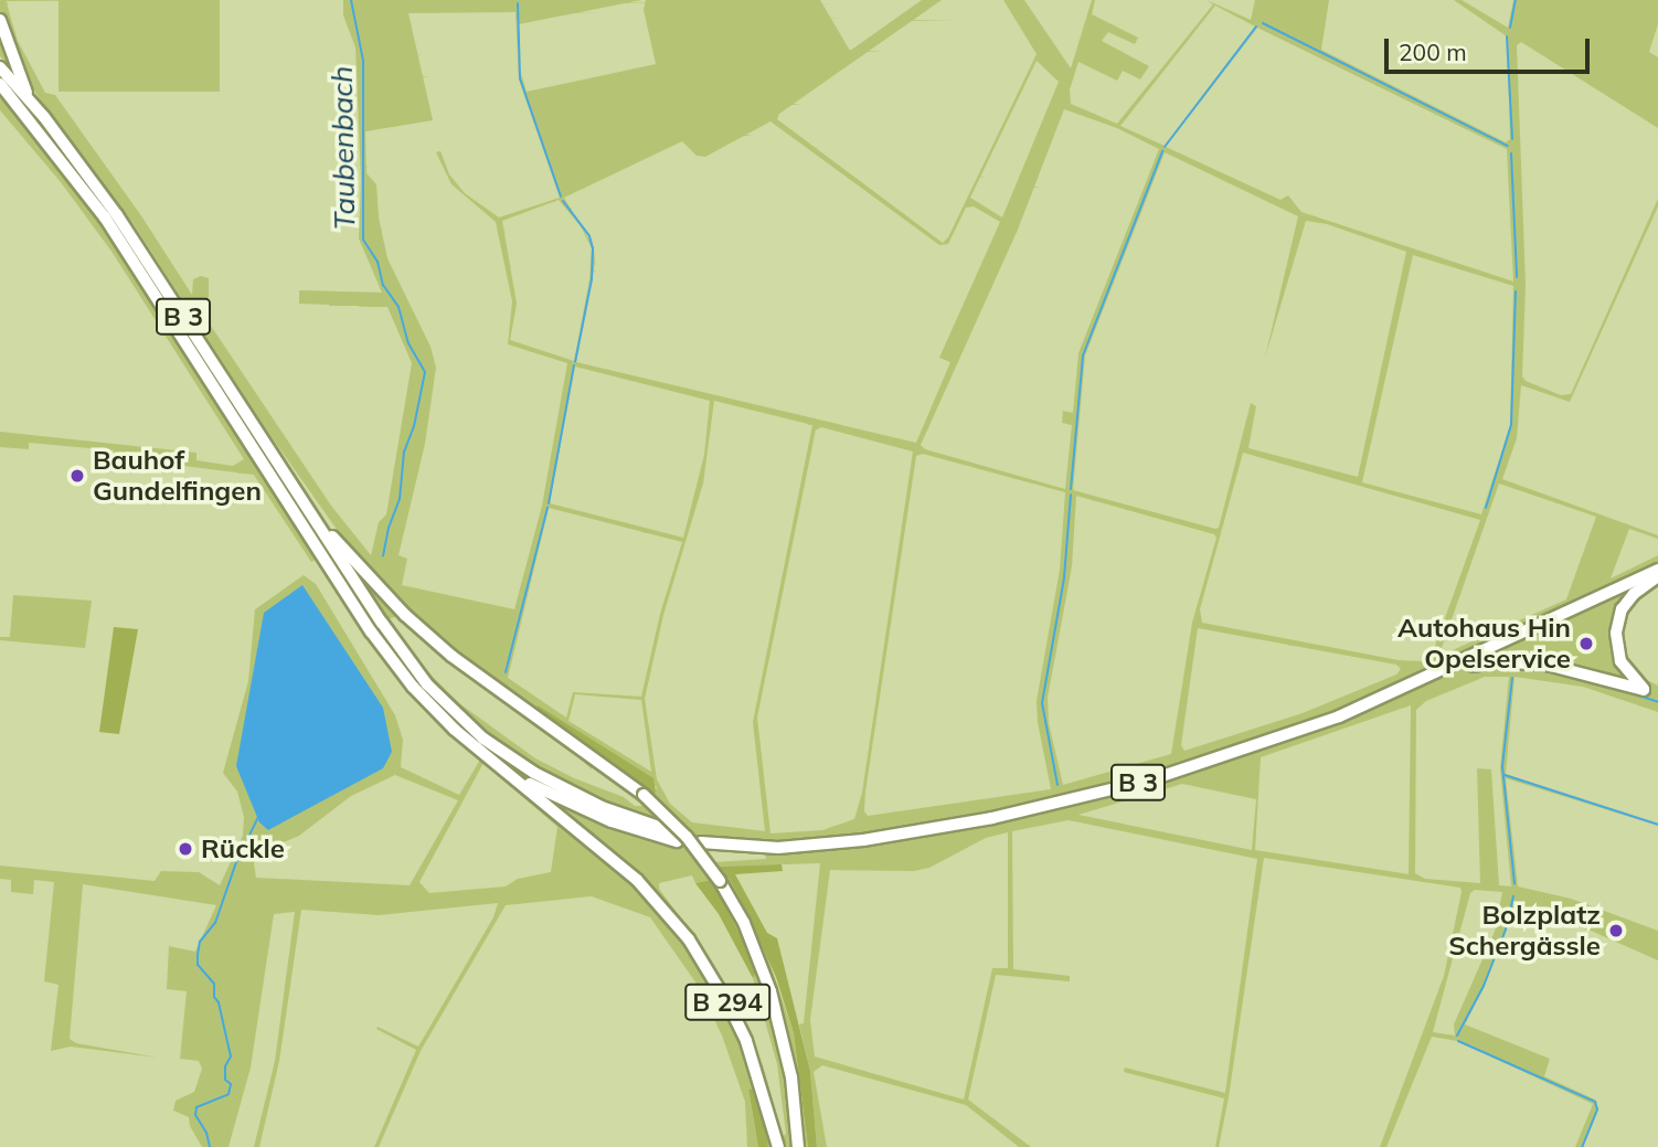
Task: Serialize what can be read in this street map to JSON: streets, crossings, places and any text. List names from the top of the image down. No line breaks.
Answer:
{"streets":{"highway":["B 3","B 294"]},"crossings":[["B 3","B 294"]],"water":["Taubenbach"],"places":["Bauhof Gundelfingen","Autohaus Hin Opelservice","Rückle","Bolzplatz Schergässle"],"scale_bar":"200 m"}
